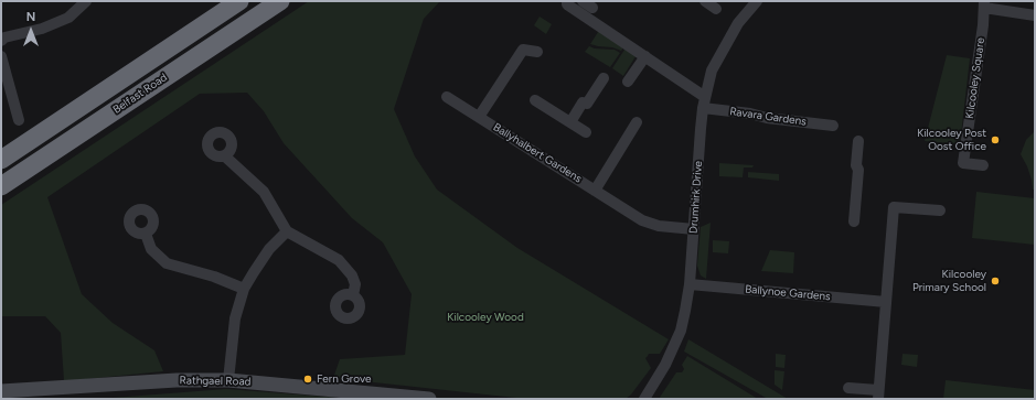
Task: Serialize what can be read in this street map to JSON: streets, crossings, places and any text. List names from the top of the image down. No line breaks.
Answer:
{"streets":{"highway":["Belfast Road"],"street":["Kilcooley Square","Ravara Gardens","Ballyhalbert Gardens","Drumhirk Drive","Ballynoe Gardens","Rathgael Road"]},"crossings":[["Ravara Gardens","Drumhirk Drive"],["Ballyhalbert Gardens","Drumhirk Drive"],["Drumhirk Drive","Ballynoe Gardens"]],"parks":["Kilcooley Wood"],"places":["Kilcooley Post Oost Office","Kilcooley Primary School","Fern Grove"],"north":"top"}
